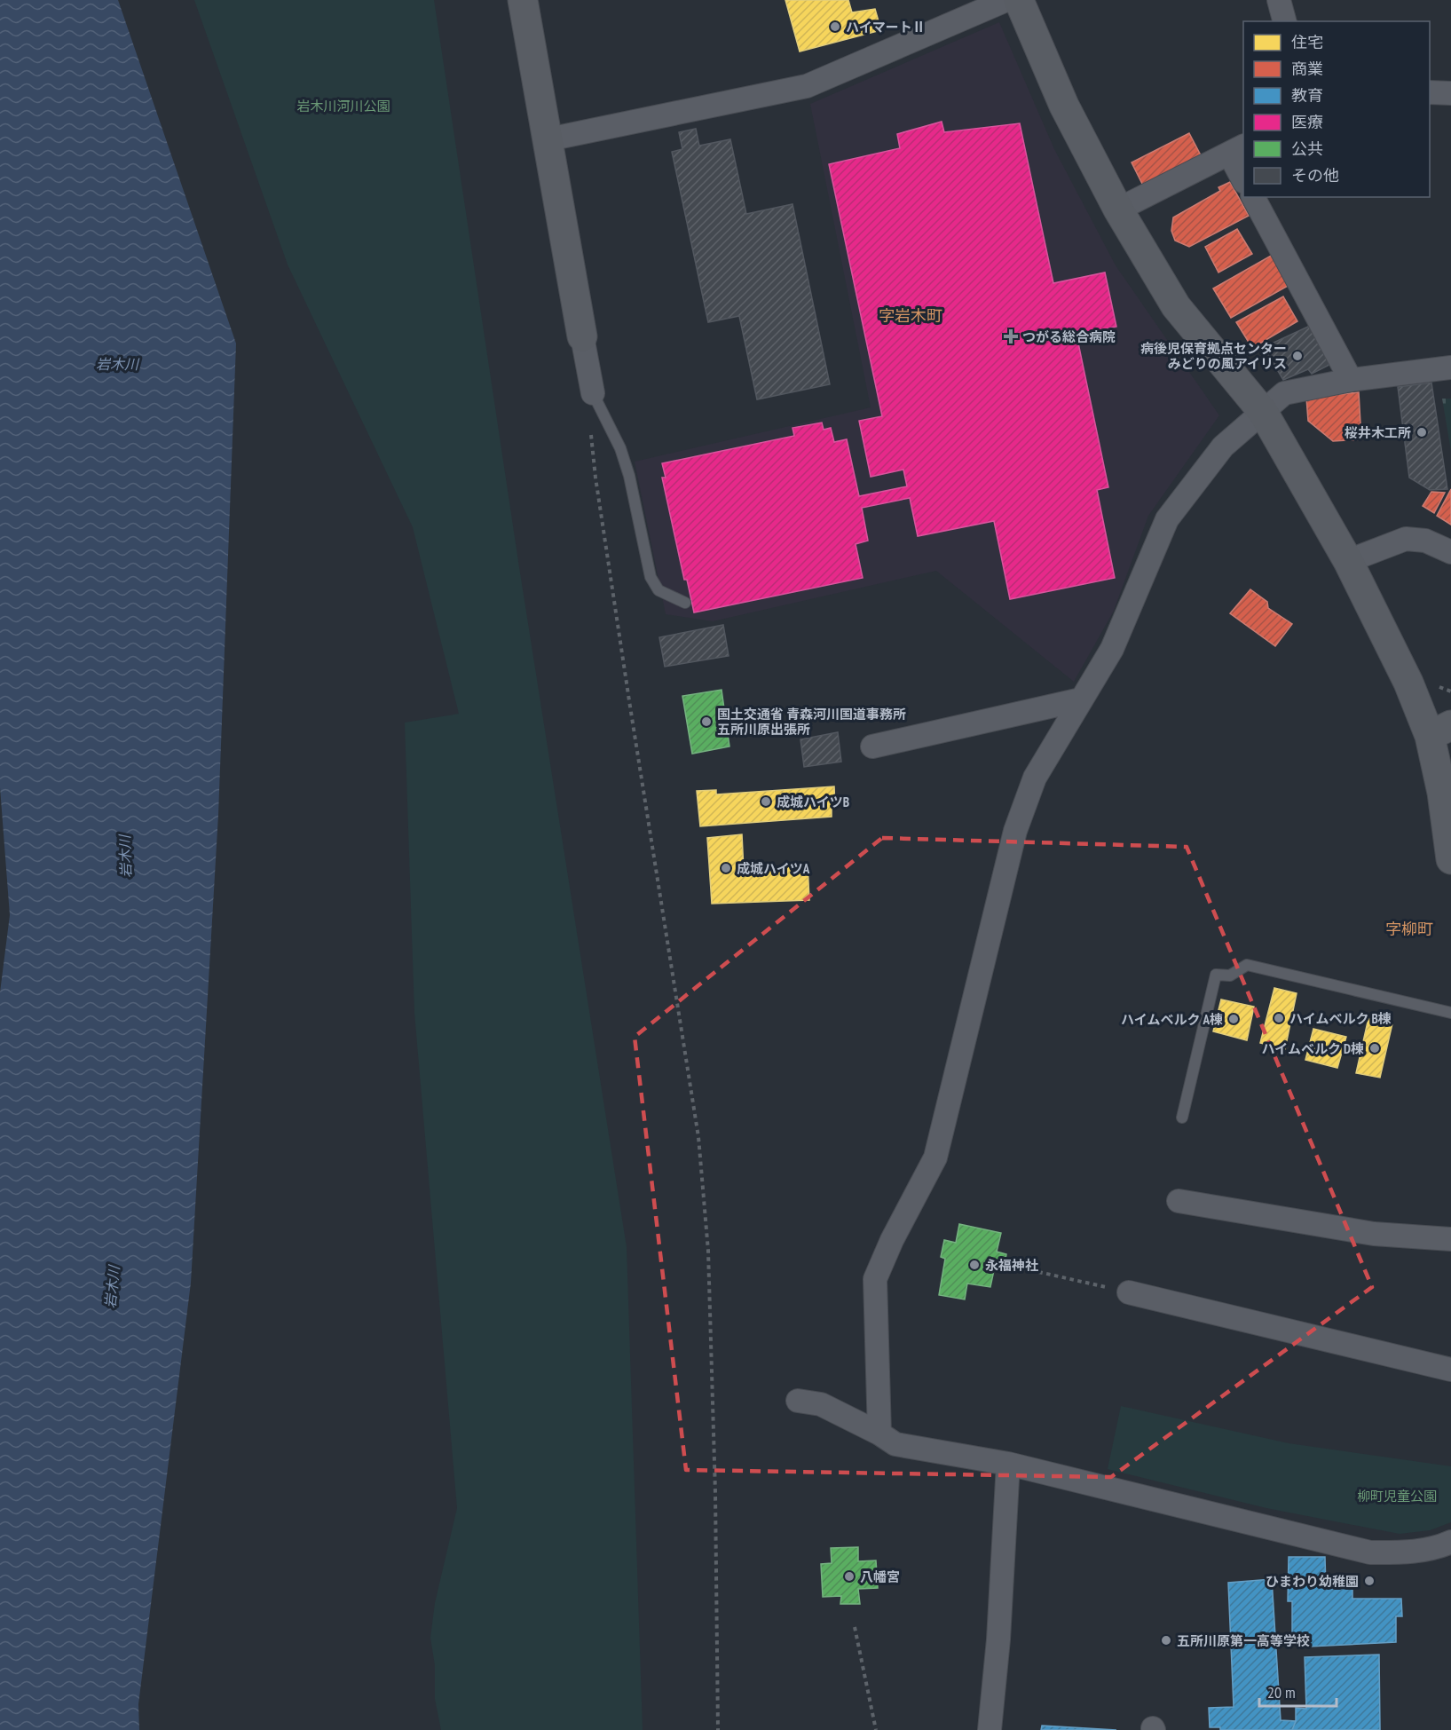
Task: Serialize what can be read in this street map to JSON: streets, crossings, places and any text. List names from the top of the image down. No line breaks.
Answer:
{"districts":["字岩木町","字柳町"],"water":["岩木川"],"parks":["岩木川河川公園","柳町児童公園"],"places":{"other":["ハイマートⅡ","病後児保育拠点センター みどりの風アイリス","桜井木工所","国土交通省 青森河川国道事務所 五所川原出張所","成城ハイツB","成城ハイツA","ハイムベルク B棟","ハイムベルク A棟","ハイムベルク D棟","永福神社","八幡宮","ひまわり幼稚園","五所川原第一高等学校"],"health":["つがる総合病院"]},"legend":["住宅","商業","教育","医療","公共","その他"],"scale_bar":"20 m"}
